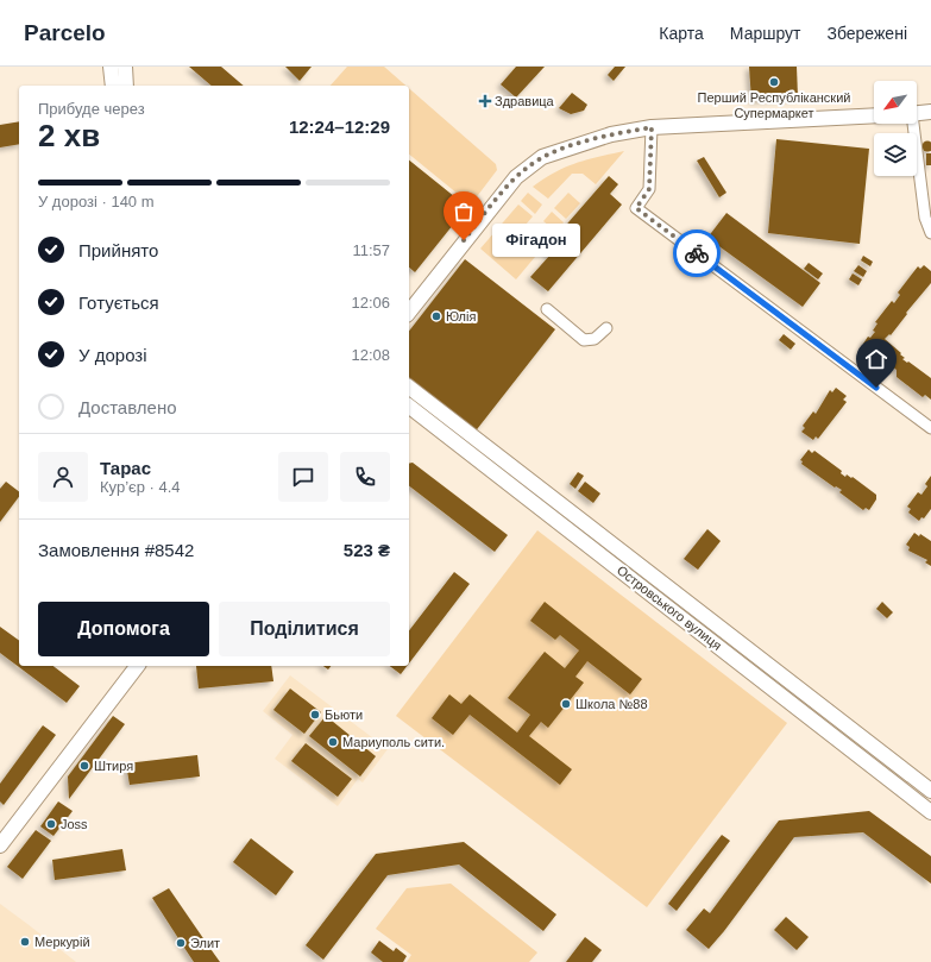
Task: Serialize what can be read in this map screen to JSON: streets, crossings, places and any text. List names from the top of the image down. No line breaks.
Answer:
{"streets":{"street":["Островського вулиця"]},"places":{"other":["Перший Республiканский Супермаркет","Фігадон","Юлія","Школа №88","Бьюти","Мариуполь сити.","Штиря","Joss","Меркурій","Элит"],"health":["Здравица"]},"north":"bottom left","page":{"header":"Parcelo","nav":["Карта","Маршрут","Збережені"],"heading":["2 хв","Прибуде через","12:24–12:29"],"panel":["Тарас","Кур’єр · 4.4","Замовлення #8542","523 ₴"],"bar":"У дорозі · 140 m","bubble":"Фігадон","list":[["Прийнято","11:57"],["Готується","12:06"],["У дорозі","12:08"],"Доставлено"],"buttons":["Допомога","Поділитися"]}}
